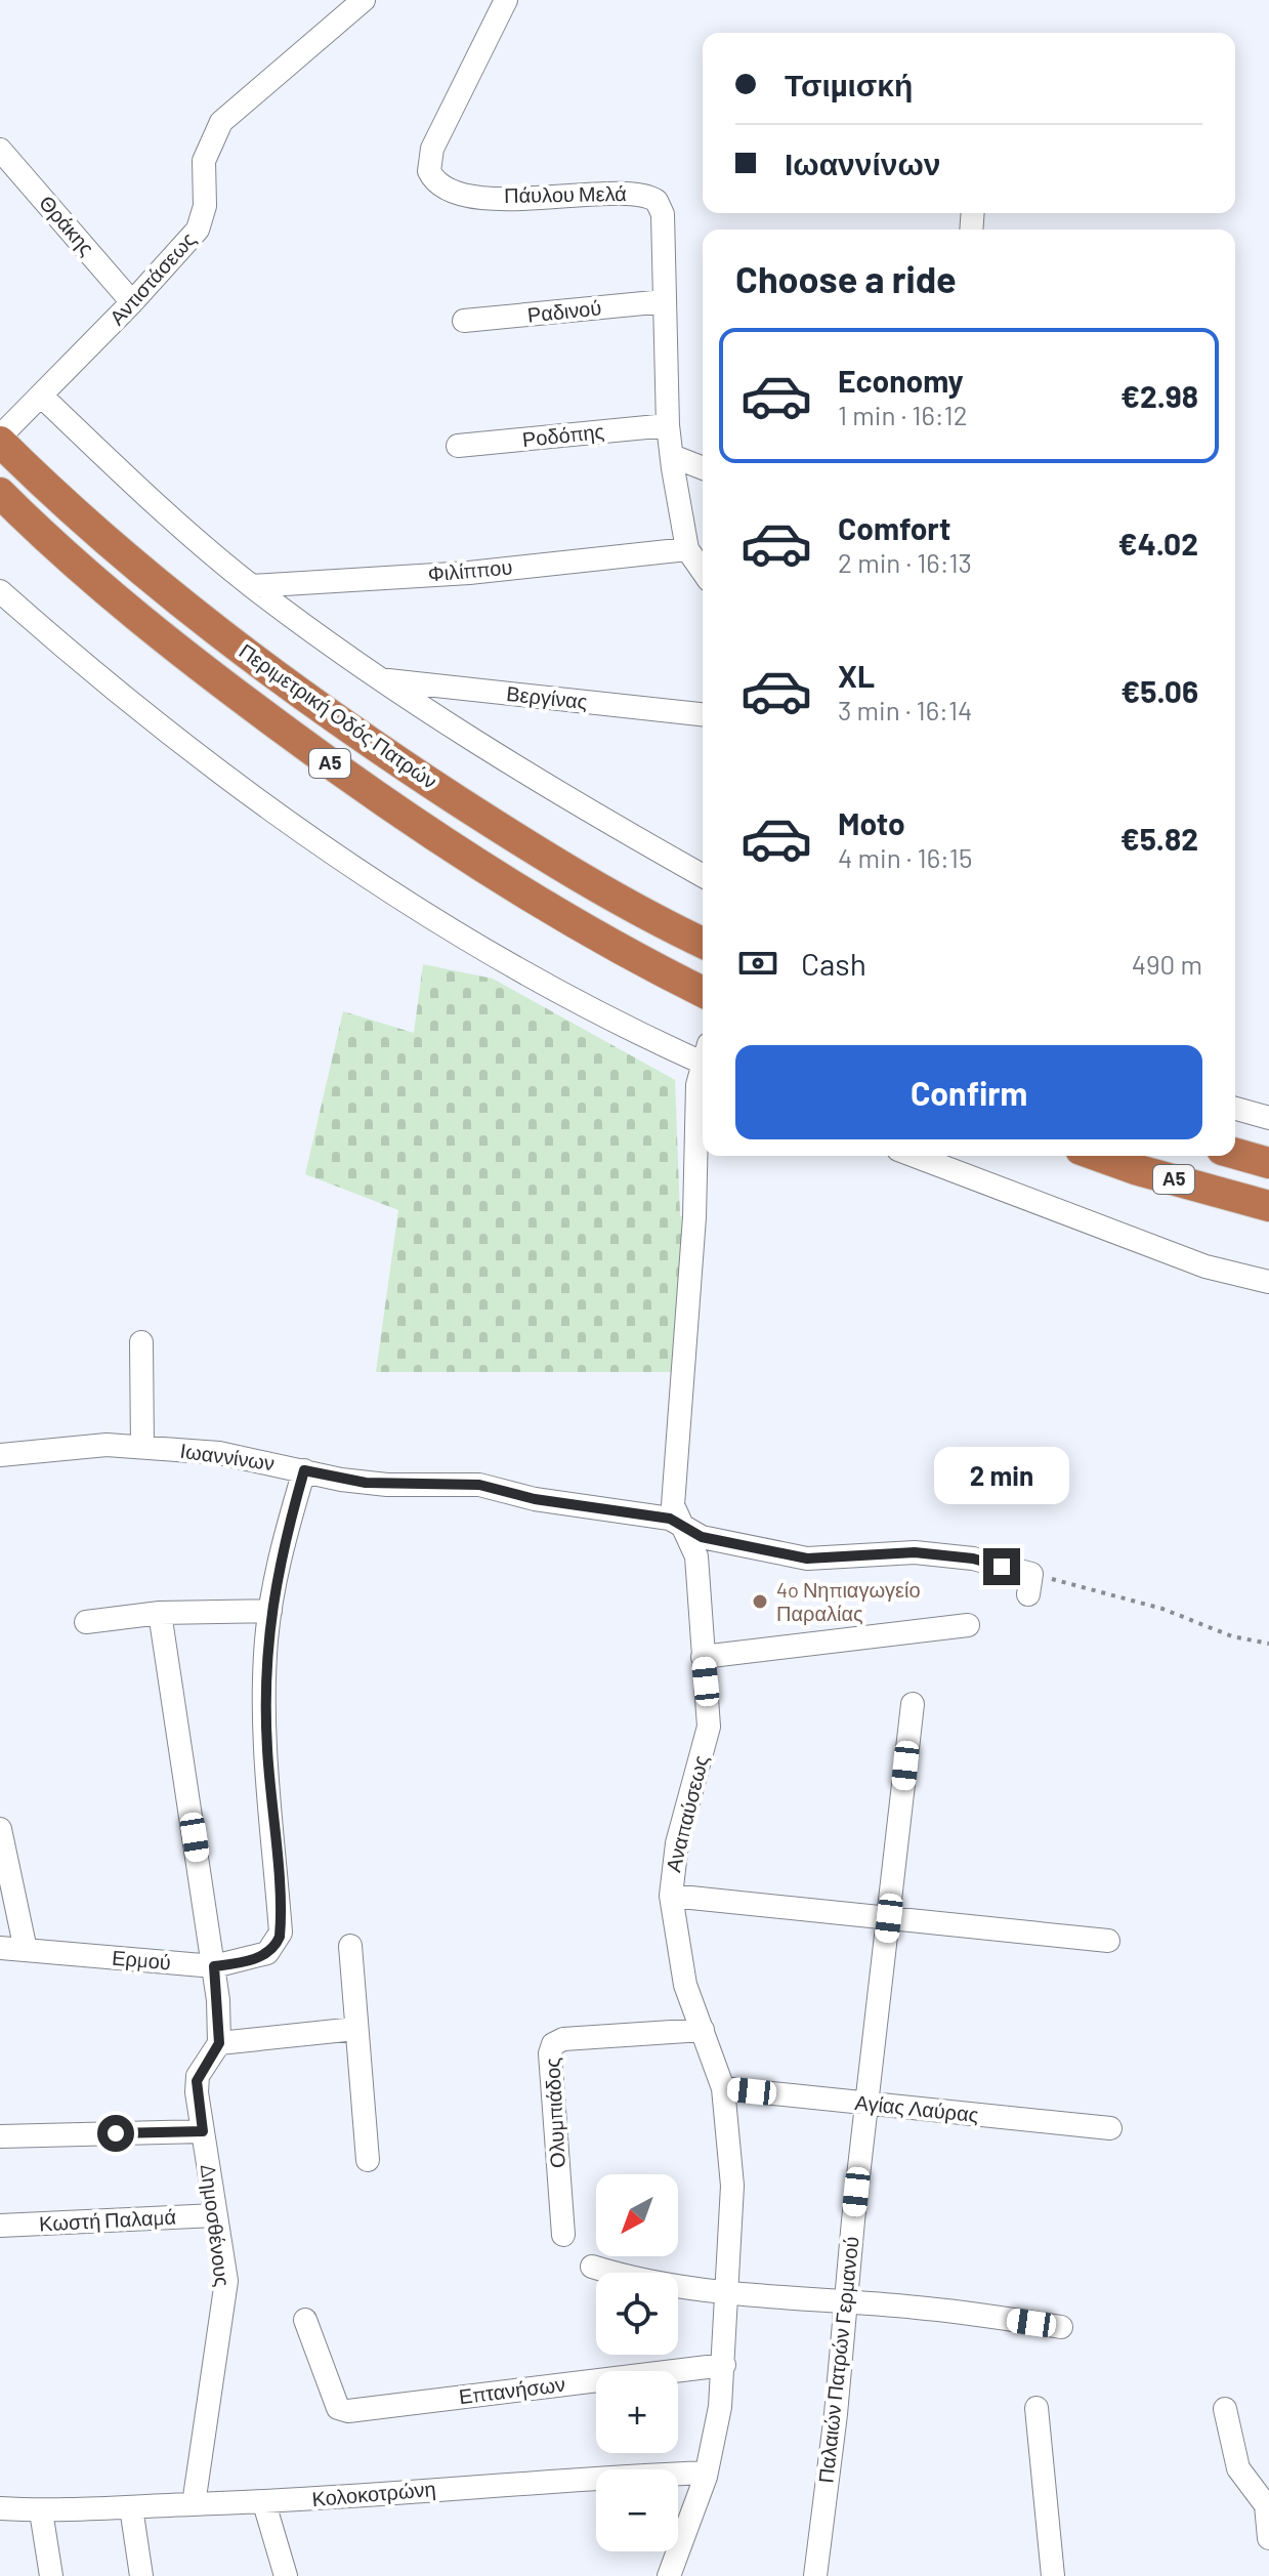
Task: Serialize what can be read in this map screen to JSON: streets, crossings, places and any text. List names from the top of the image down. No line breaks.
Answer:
{"streets":{"highway":["Περιμετρική Οδός Πατρών","Α5"],"street":["Πάυλου Μελά","Θράκης","Αντιστάσεως","Ραδινού","Ροδόπης","Φιλίππου","Βεργίνας","Ιωαννίνων","Αναπαύσεως","Ερμού","Αγίας Λαύρας","Ολυμπιάδος","Κωστή Παλαμά","Δημοσθένους","Παλαιών Πατρών Γερμανού","Επτανήσων","Κολοκοτρώνη"]},"crossings":[["Πάυλου Μελά","Ραδινού"],["Πάυλου Μελά","Ροδόπης"],["Πάυλου Μελά","Φιλίππου"],["Θράκης","Αντιστάσεως"],["Αντιστάσεως","Περιμετρική Οδός Πατρών"],["Ιωαννίνων","Αναπαύσεως"],["Αναπαύσεως","Αγίας Λαύρας"],["Αναπαύσεως","Ολυμπιάδος"],["Αναπαύσεως","Επτανήσων"],["Αναπαύσεως","Κολοκοτρώνη"],["Αγίας Λαύρας","Παλαιών Πατρών Γερμανού"],["Κωστή Παλαμά","Δημοσθένους"],["Δημοσθένους","Κολοκοτρώνη"]],"places":["4o Νηπιαγωγείο Παραλίας"],"north":"bottom left","page":{"banner":["Τσιμισκή","Ιωαννίνων"],"heading":"Choose a ride","list":[{"name":"Economy","note":"1 min · 16:12","value":"€2.98"},{"name":"Comfort","note":"2 min · 16:13","value":"€4.02"},{"name":"XL","note":"3 min · 16:14","value":"€5.06"},{"name":"Moto","note":"4 min · 16:15","value":"€5.82"}],"pay":["Cash","490 m"],"buttons":"Confirm","bubble":"2 min","map_buttons":["+","−"]}}
